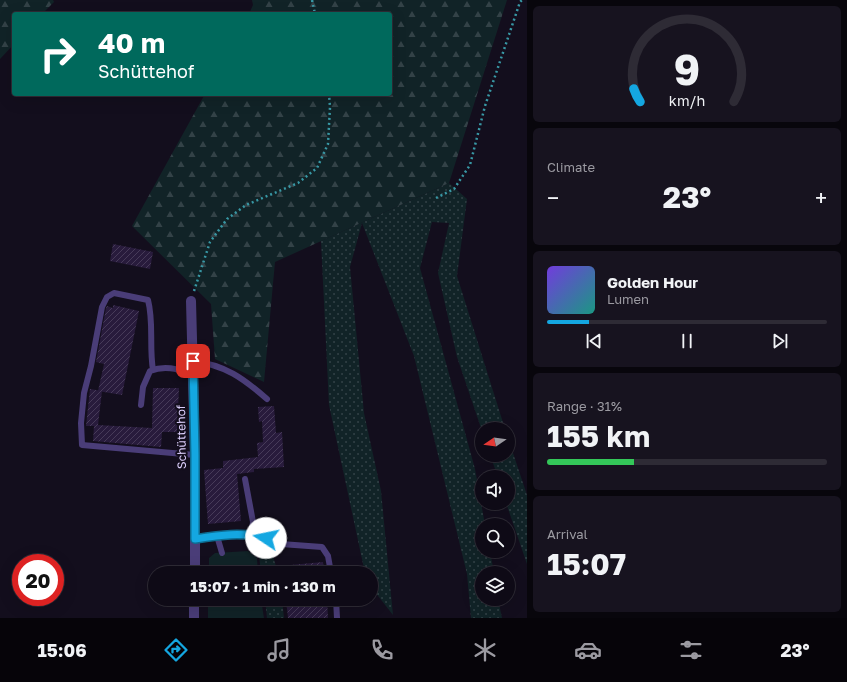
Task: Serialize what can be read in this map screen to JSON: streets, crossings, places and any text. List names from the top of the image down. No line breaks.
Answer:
{"streets":{"street":["Schüttehof"]},"north":"left","page":{"turn":["40 m","Schüttehof"],"tile":["Climate",["Range · 31%","155 km"],["Arrival","15:07"]],"heat":["−","23°","+"],"song":["Golden Hour","Lumen"],"limit":"20","trip":"15:07 · 1 min · 130 m","tabs":["15:06","23°"],"gauge":["9","km/h"]}}
